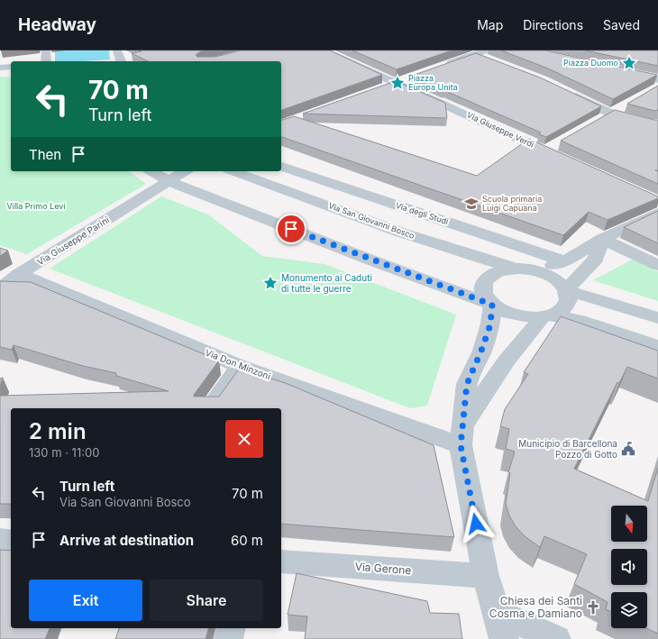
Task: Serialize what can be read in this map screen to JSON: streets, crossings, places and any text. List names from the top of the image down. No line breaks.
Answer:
{"streets":{"street":["Via Giuseppe Verdi","Via degli Studi","Via San Giovanni Bosco","Via Giuseppe Parini","Via Don Minzoni","Via Gerone"]},"crossings":[["Via Giuseppe Parini","Via Don Minzoni"]],"parks":["Villa Primo Levi"],"places":{"place":["Piazza Duomo","Piazza Europa Unita","Monumento ai Caduti di tutte le guerre"],"school or university":["Scuola primaria Luigi Capuana"],"public building":["Municipio di Barcellona Pozzo di Gotto"],"church":["Chiesa dei Santi Cosma e Damiano"]},"north":"bottom","page":{"header":"Headway","nav":["Map","Directions","Saved"],"turn":["70 m","Turn left"],"then":"Then","heading":["2 min","130 m · 11:00"],"list":[{"name":"Turn left","note":"Via San Giovanni Bosco","value":"70 m"},{"name":"Arrive at destination","value":"60 m"}],"buttons":["Exit","Share"]}}
